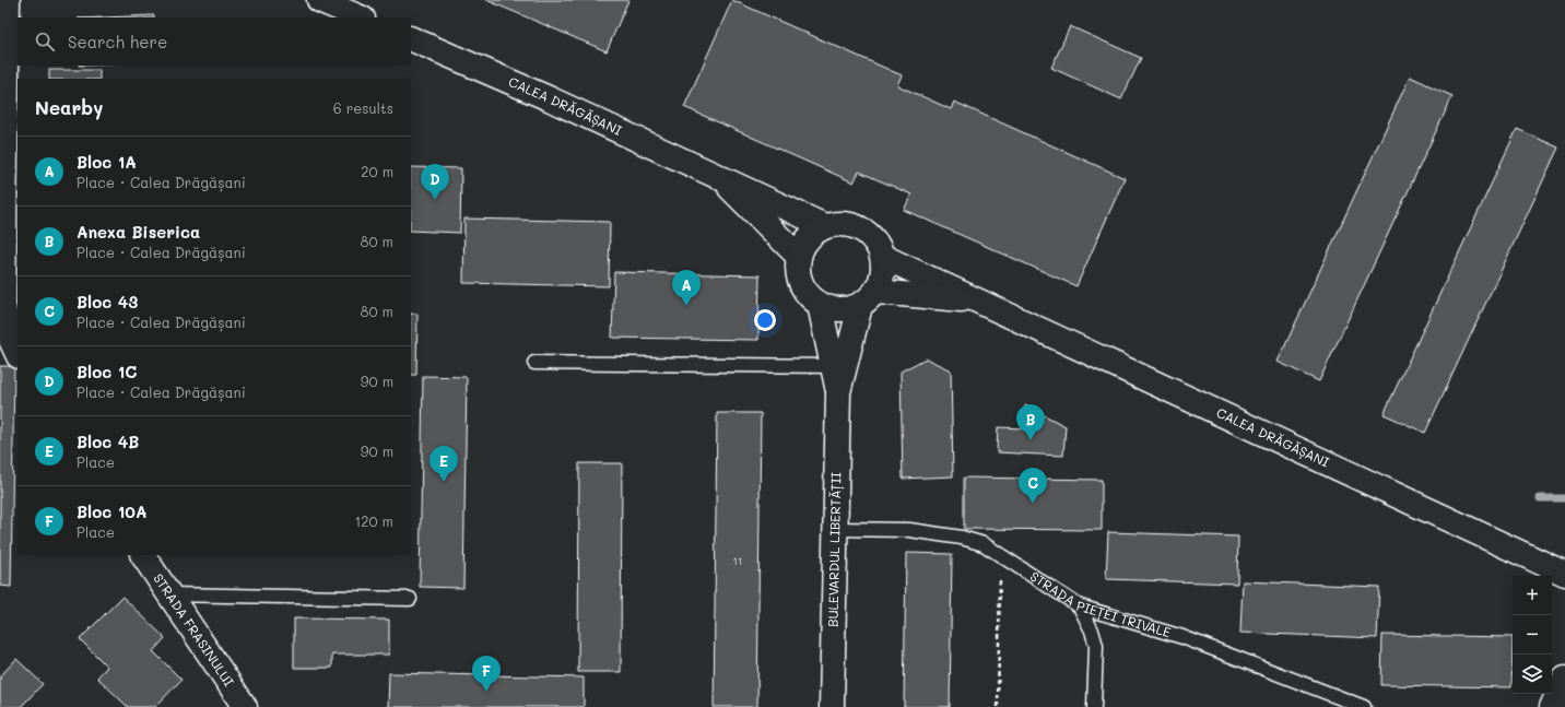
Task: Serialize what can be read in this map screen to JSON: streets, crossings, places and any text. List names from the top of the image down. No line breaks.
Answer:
{"streets":{"main road":["CALEA DRĂGĂȘANI","BULEVARDUL LIBERTĂȚII","STRADA FRASINULUI"],"lane":["STRADA PIEȚEI TRIVALE"]},"crossings":[["CALEA DRĂGĂȘANI","BULEVARDUL LIBERTĂȚII"],["BULEVARDUL LIBERTĂȚII","STRADA PIEȚEI TRIVALE"]],"house_numbers":["11"],"page":{"search":"Search here","heading":["Nearby","6 results"],"list":[{"mark":"A","name":"Bloc 1A","note":"Place · Calea Drăgășani","value":"20 m"},{"mark":"B","name":"Anexa Biserica","note":"Place · Calea Drăgășani","value":"80 m"},{"mark":"C","name":"Bloc 43","note":"Place · Calea Drăgășani","value":"80 m"},{"mark":"D","name":"Bloc 1C","note":"Place · Calea Drăgășani","value":"90 m"},{"mark":"E","name":"Bloc 4B","note":"Place","value":"90 m"},{"mark":"F","name":"Bloc 10A","note":"Place","value":"120 m"}],"pins":["D","A","B","E","C","F"],"map_buttons":["+","−"]}}
